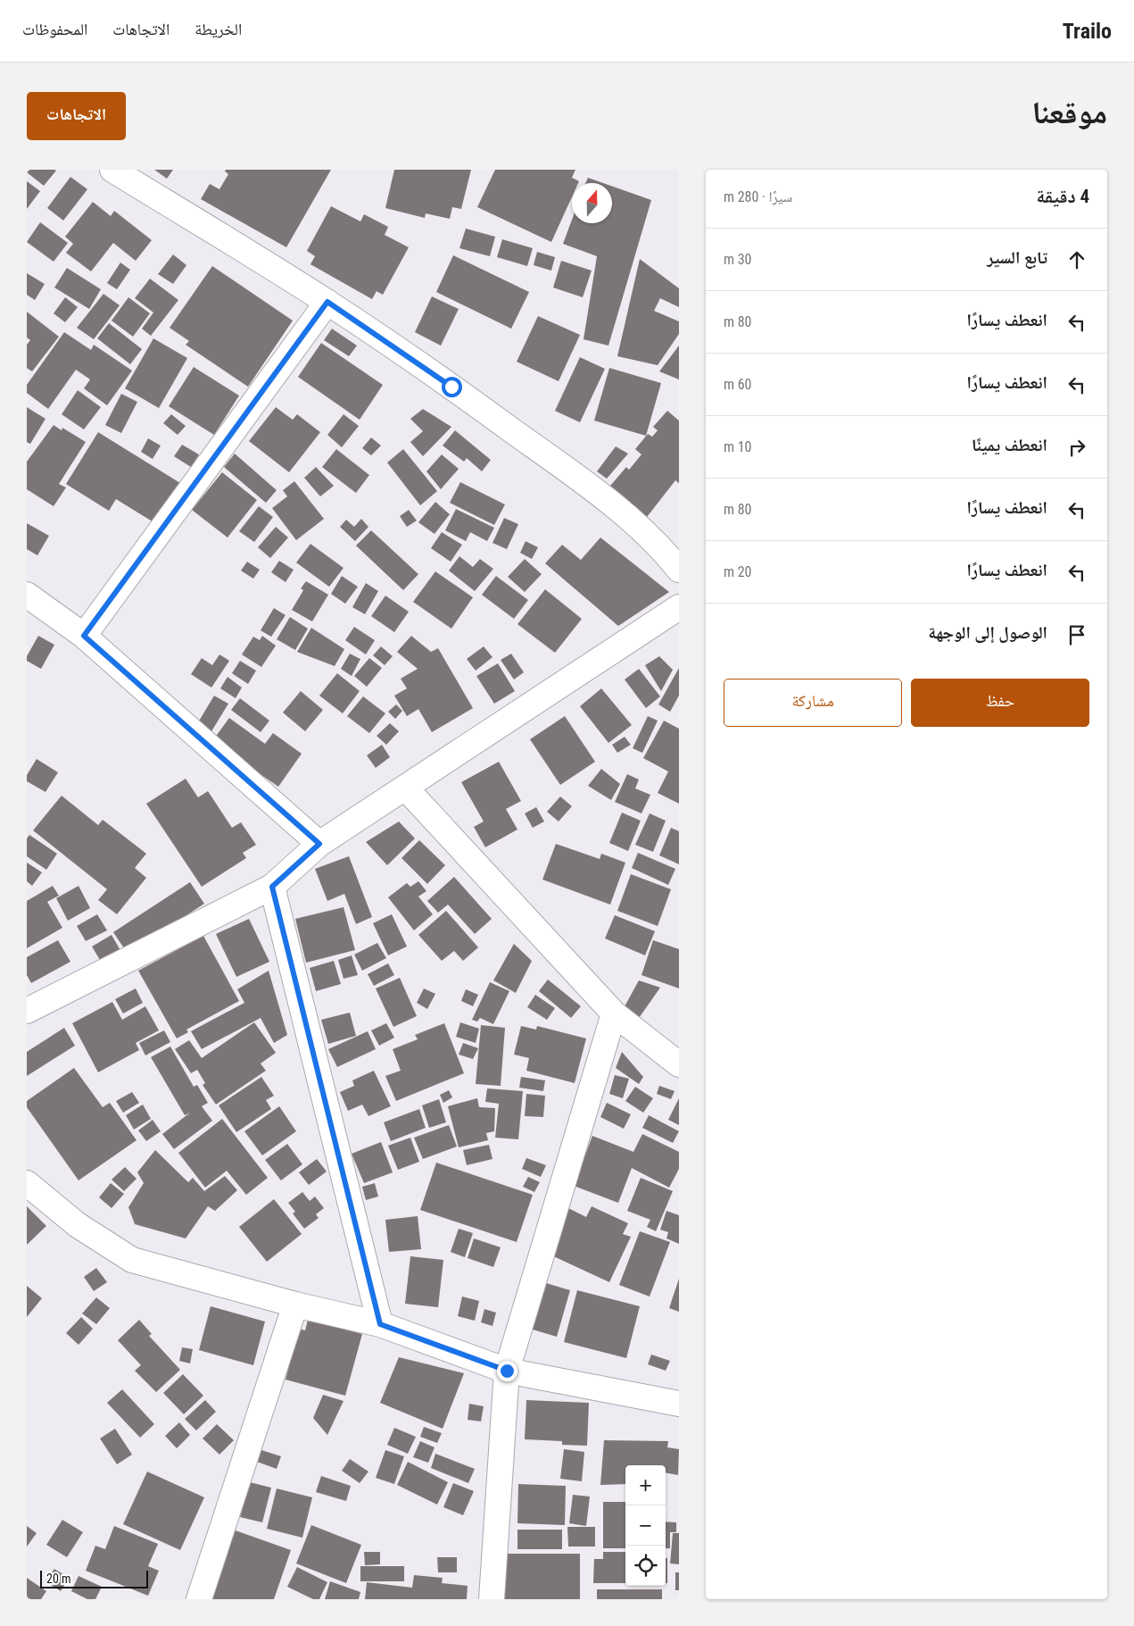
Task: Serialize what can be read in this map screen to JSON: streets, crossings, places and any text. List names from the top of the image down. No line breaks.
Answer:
{"scale_bar":"20 m","north":"top","page":{"header":"Trailo","nav":["الخريطة","الاتجاهات","المحفوظات"],"title":"موقعنا","buttons":["الاتجاهات",["حفظ","مشاركة"]],"heading":["4 دقيقة","سيرًا · 280 m"],"list":[["تابع السير","30 m"],["انعطف يسارًا","80 m"],["انعطف يسارًا","60 m"],["انعطف يمينًا","10 m"],["انعطف يسارًا","80 m"],["انعطف يسارًا","20 m"],"الوصول إلى الوجهة"],"map_buttons":["+","−"],"scale":"20 m"}}
